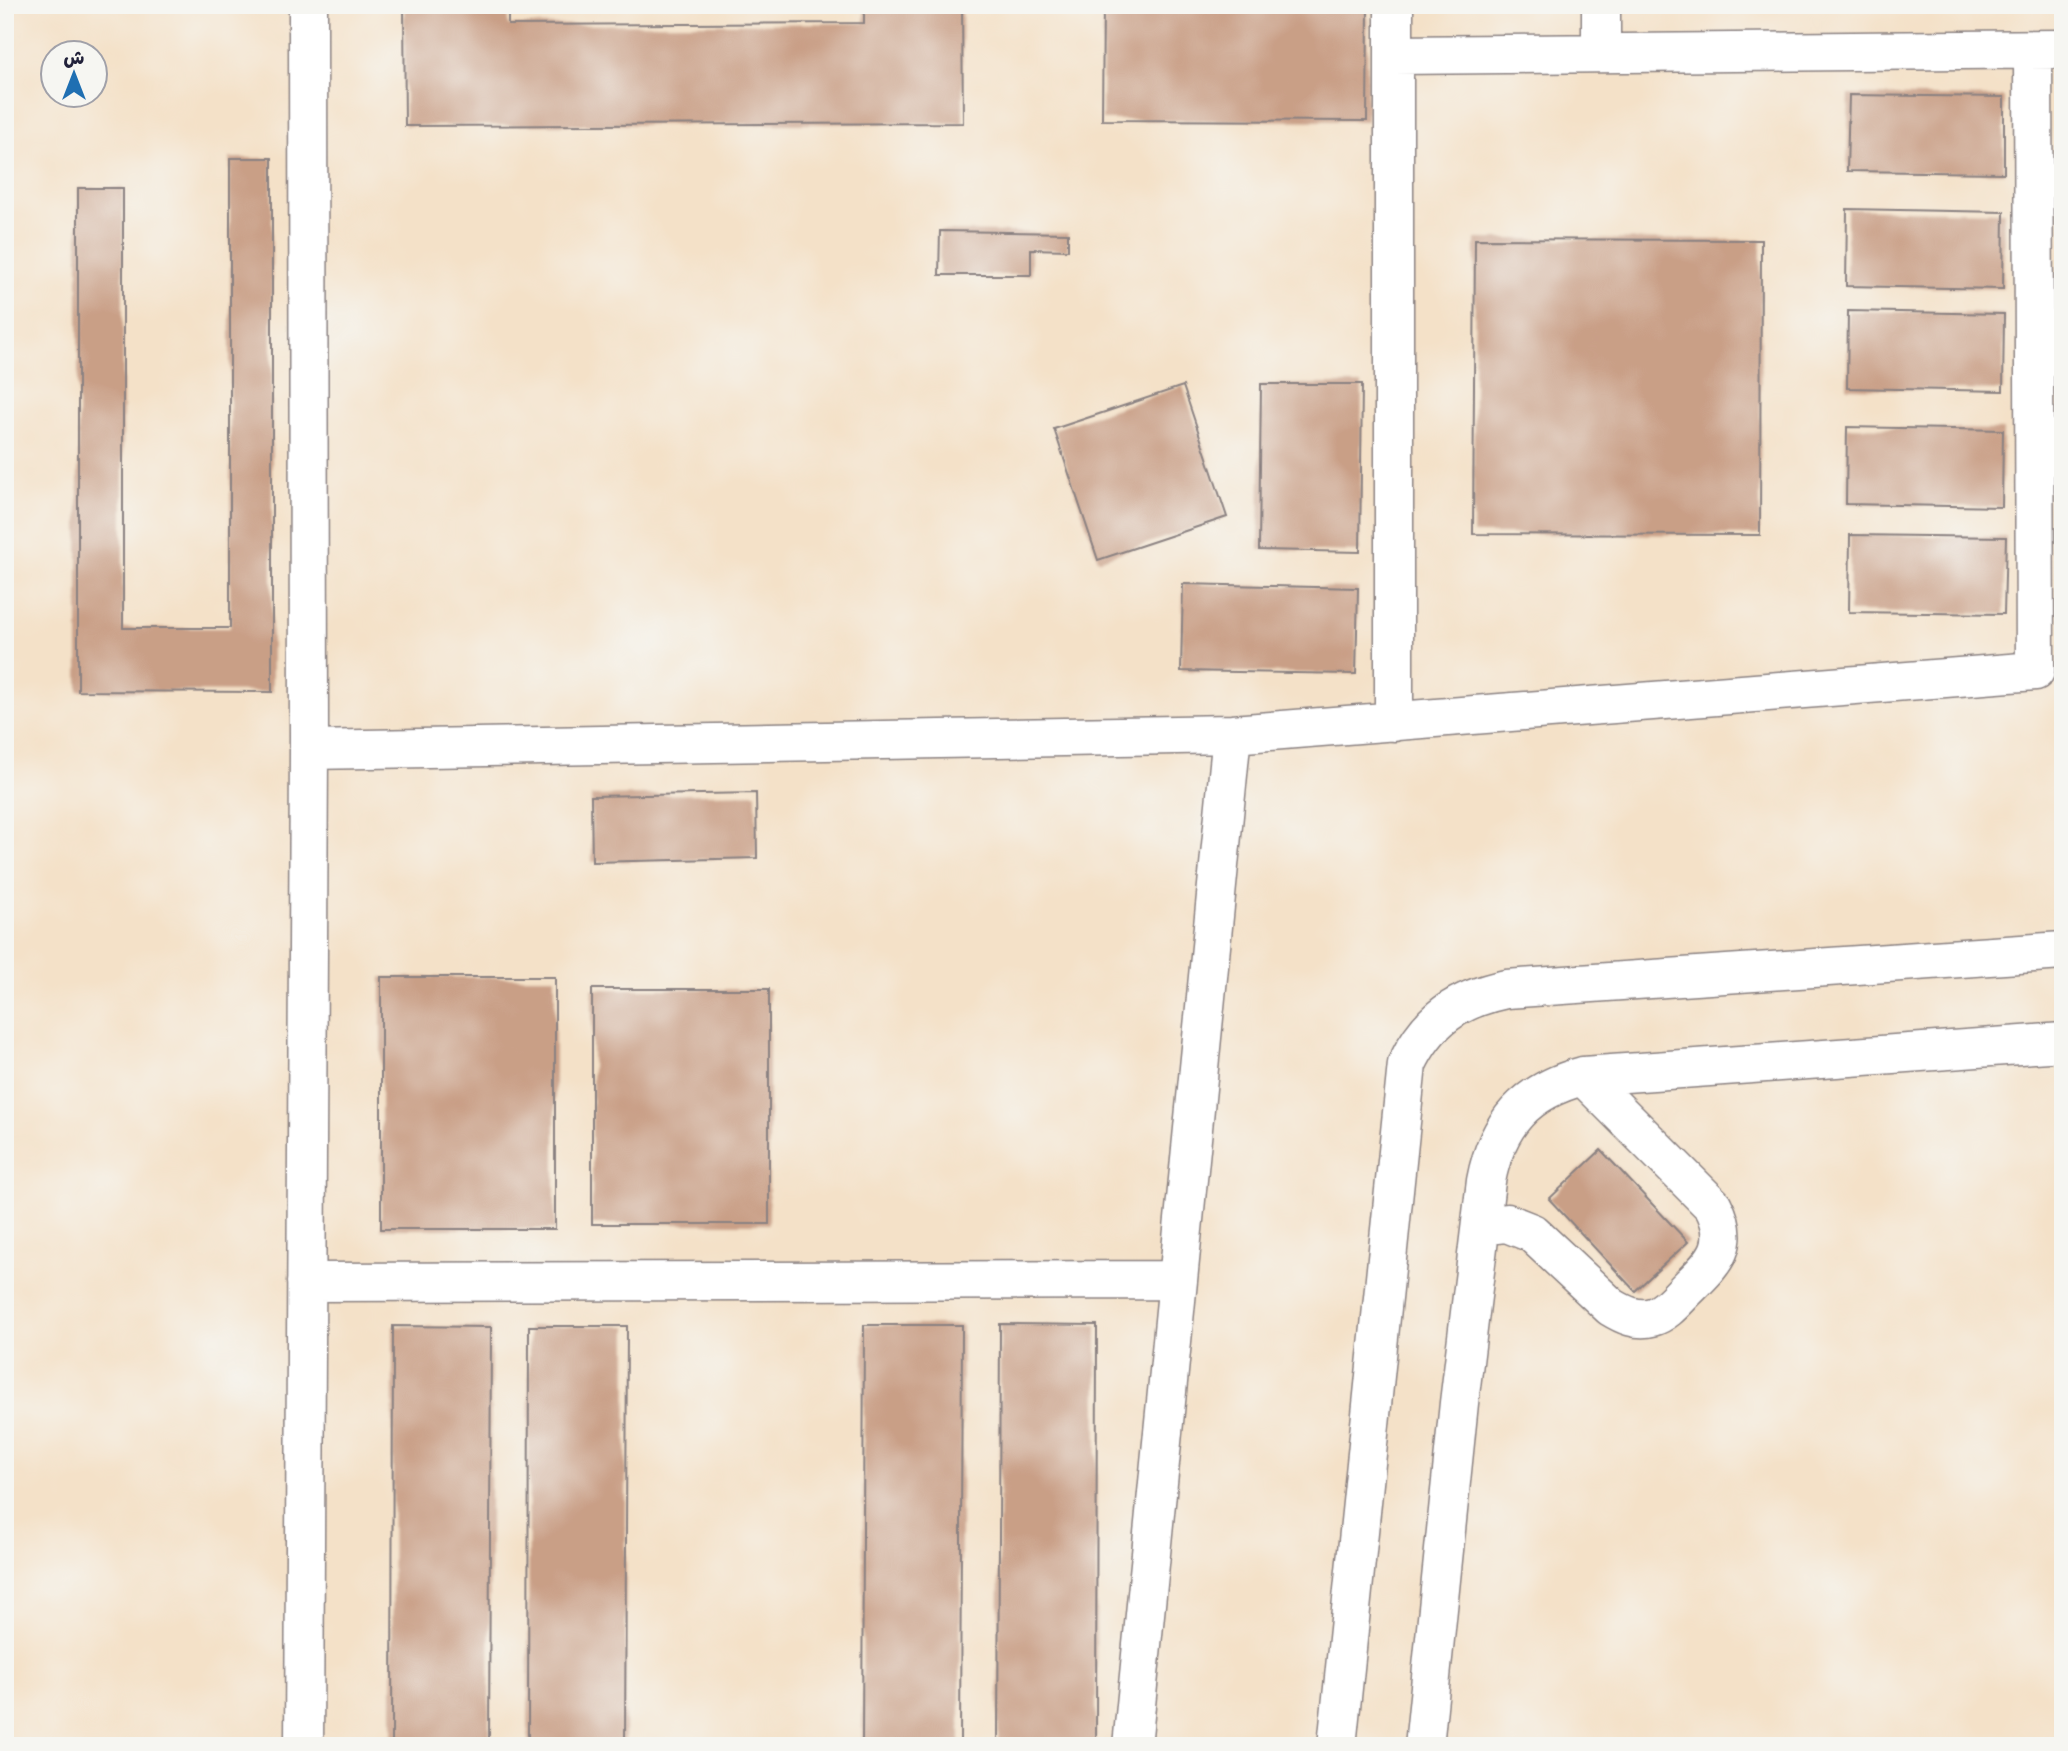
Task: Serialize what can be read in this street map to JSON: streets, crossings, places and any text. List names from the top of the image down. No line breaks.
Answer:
{"north":"top"}
